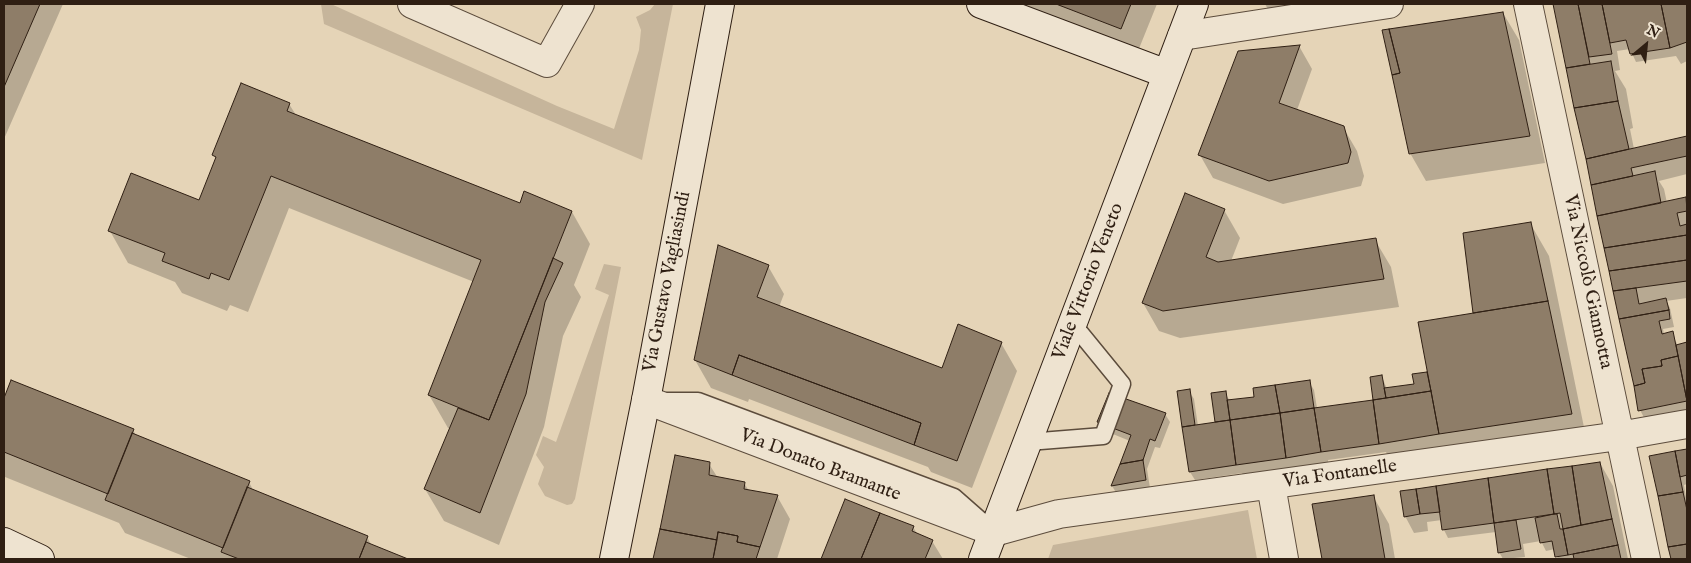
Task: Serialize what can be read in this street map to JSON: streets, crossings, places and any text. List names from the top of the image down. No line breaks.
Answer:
{"streets":{"street":["Via Gustavo Vagliasindi","Viale Vittorio Veneto","Via Niccolò Giannotta","Via Donato Bramante","Via Fontanelle"]},"crossings":[["Via Gustavo Vagliasindi","Via Donato Bramante"],["Viale Vittorio Veneto","Via Donato Bramante"],["Viale Vittorio Veneto","Via Fontanelle"],["Via Niccolò Giannotta","Via Fontanelle"],["Via Donato Bramante","Via Fontanelle"]],"north":"top right"}
